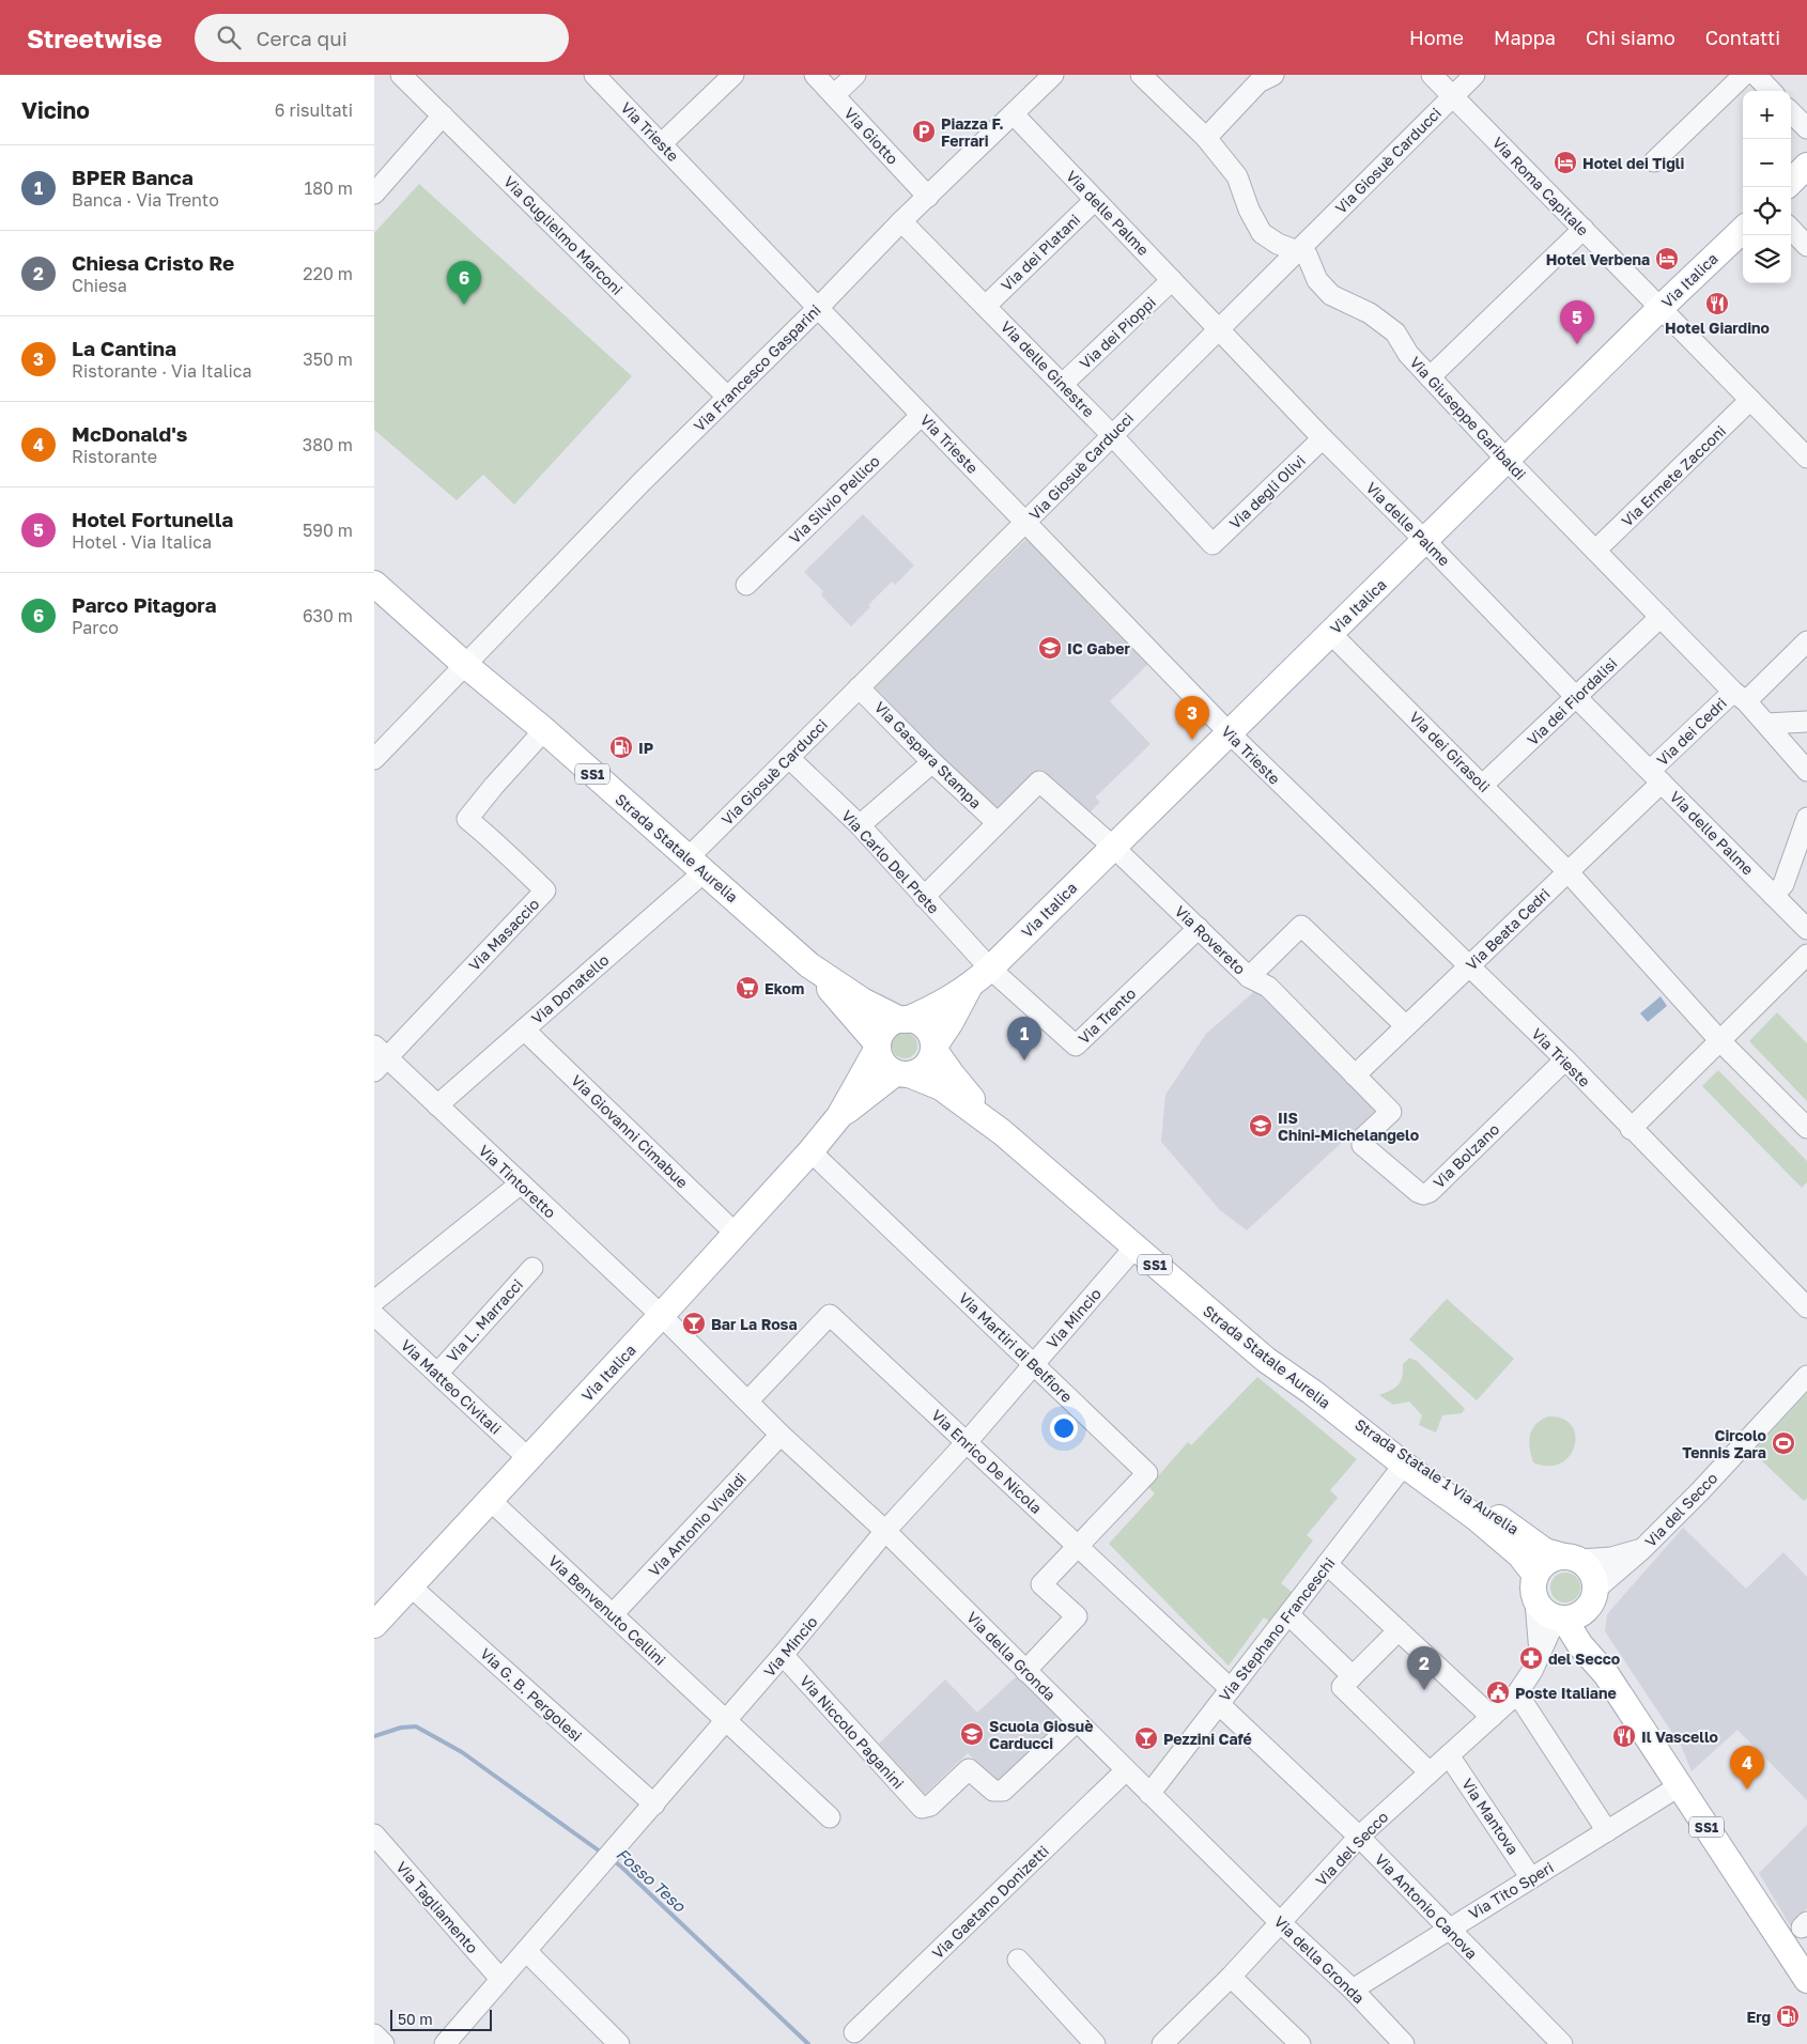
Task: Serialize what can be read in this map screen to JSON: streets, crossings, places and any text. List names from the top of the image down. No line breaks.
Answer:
{"streets":{"main road":["Via Italica","SS1","Strada Statale Aurelia","Strada Statale 1 Via Aurelia"],"street":["Via Trieste","Via Giotto","Via Giosuè Carducci","Via Roma Capitale","Via delle Palme","Via Guglielmo Marconi","Via dei Platani","Via dei Pioppi","Via Francesco Gasparini","Via delle Ginestre","Via Giuseppe Garibaldi","Via Ermete Zacconi","Via degli Olivi","Via Silvio Pellico","Via dei Fiordalisi","Via dei Cedri","Via dei Girasoli","Via Gaspara Stampa","Via Carlo Del Prete","Via Beata Cedri","Via Masaccio","Via Rovereto","Via Donatello","Via Trento","Via Giovanni Cimabue","Via Bolzano","Via Tintoretto","Via Mincio","Via L. Marracci","Via Martiri di Belfiore","Via Matteo Civitali","Via Enrico De Nicola","Via del Secco","Via Antonio Vivaldi","Via Benvenuto Cellini","Via Stephano Franceschi","Via della Gronda","Via G. B. Pergolesi","Via Niccolo Paganini","Via Mantova","Via Tito Speri","Via Gaetano Donizetti","Via Antonio Canova","Via Tagliamento"]},"crossings":[["Via Trieste","Via Giosuè Carducci"],["Via Trieste","Via Italica"],["Via Trieste","Via Francesco Gasparini"],["Via Trieste","Via Silvio Pellico"],["Via Trieste","Via Beata Cedri"],["Via Trieste","Via Bolzano"],["Via Giotto","Via Francesco Gasparini"],["Via Giosuè Carducci","Via Roma Capitale"],["Via Giosuè Carducci","Via delle Palme"],["Via Giosuè Carducci","Via delle Ginestre"],["Via Giosuè Carducci","Via Giuseppe Garibaldi"],["Via Giosuè Carducci","Via Gaspara Stampa"],["Via Giosuè Carducci","Strada Statale Aurelia"],["Via Giosuè Carducci","Via Carlo Del Prete"],["Via Giosuè Carducci","Via Donatello"],["Via Roma Capitale","Via Italica"],["Via Roma Capitale","Via Ermete Zacconi"],["Via delle Palme","Via dei Platani"],["Via delle Palme","Via Italica"],["Via delle Palme","Via dei Pioppi"],["Via delle Palme","Via Francesco Gasparini"],["Via delle Palme","Via degli Olivi"],["Via delle Palme","Via dei Fiordalisi"],["Via delle Palme","Via dei Cedri"],["Via delle Palme","Via Beata Cedri"],["Via Guglielmo Marconi","Via Francesco Gasparini"],["Via dei Platani","Via delle Ginestre"],["Via Italica","Via Giuseppe Garibaldi"],["Via Italica","Via dei Girasoli"],["Via Italica","Strada Statale Aurelia"],["Via Italica","Via Carlo Del Prete"],["Via Italica","Via Rovereto"],["Via Italica","Via Trento"],["Via Italica","Via Giovanni Cimabue"],["Via Italica","Via Tintoretto"],["Via Italica","Via Martiri di Belfiore"],["Via Italica","Via Matteo Civitali"],["Via Italica","Via Benvenuto Cellini"],["Via Italica","Via della Gronda"],["Via Italica","Via G. B. Pergolesi"],["Via dei Pioppi","Via delle Ginestre"],["Via Francesco Gasparini","Via delle Ginestre"],["Via Francesco Gasparini","Strada Statale Aurelia"],["Via delle Ginestre","Via degli Olivi"],["Via Giuseppe Garibaldi","Via Ermete Zacconi"],["Via Giuseppe Garibaldi","Via dei Fiordalisi"],["Via Giuseppe Garibaldi","Via dei Cedri"],["Via dei Fiordalisi","Via dei Girasoli"],["Via dei Cedri","Via Beata Cedri"],["Via dei Girasoli","Via Beata Cedri"],["Via Gaspara Stampa","Via Rovereto"],["SS1","Strada Statale Aurelia"],["SS1","Strada Statale 1 Via Aurelia"],["SS1","Via del Secco"],["Strada Statale Aurelia","Via Masaccio"],["Strada Statale Aurelia","Via Donatello"],["Strada Statale Aurelia","Via Mincio"],["Strada Statale Aurelia","Strada Statale 1 Via Aurelia"],["Strada Statale Aurelia","Via del Secco"],["Strada Statale Aurelia","Via Stephano Franceschi"],["Via Carlo Del Prete","Via Trento"],["Via Beata Cedri","Via Rovereto"],["Via Beata Cedri","Via Bolzano"],["Via Masaccio","Via Tintoretto"],["Via Rovereto","Via Trento"],["Via Rovereto","Via Bolzano"],["Via Donatello","Via Giovanni Cimabue"],["Via Donatello","Via Tintoretto"],["Via Tintoretto","Via della Gronda"],["Via Mincio","Via Martiri di Belfiore"],["Via Mincio","Via Enrico De Nicola"],["Via Mincio","Via Benvenuto Cellini"],["Via Mincio","Via della Gronda"],["Via Mincio","Via G. B. Pergolesi"],["Via Mincio","Via Niccolo Paganini"],["Via Mincio","Via Tagliamento"],["Via L. Marracci","Via Matteo Civitali"],["Via Martiri di Belfiore","Via Enrico De Nicola"],["Via Enrico De Nicola","Via Stephano Franceschi"],["Via Enrico De Nicola","Via della Gronda"],["Via Enrico De Nicola","Via Antonio Canova"],["Strada Statale 1 Via Aurelia","Via del Secco"],["Via del Secco","Via della Gronda"],["Via del Secco","Via Mantova"],["Via del Secco","Via Antonio Canova"],["Via Antonio Vivaldi","Via Benvenuto Cellini"],["Via Antonio Vivaldi","Via della Gronda"],["Via Stephano Franceschi","Via della Gronda"],["Via Stephano Franceschi","Via Antonio Canova"],["Via della Gronda","Via Niccolo Paganini"],["Via della Gronda","Via Tito Speri"],["Via della Gronda","Via Gaetano Donizetti"],["Via Mantova","Via Tito Speri"],["Via Tito Speri","Via Antonio Canova"]],"water":["Fosso Teso"],"places":{"parking":["Piazza F. Ferrari"],"hotel":["Hotel dei Tigli","Hotel Verbena"],"restaurant":["Hotel Giardino","Il Vascello"],"school or university":["IC Gaber","IIS Chini-Michelangelo","Scuola Giosuè Carducci"],"fuel station":["IP","Erg"],"supermarket":["Ekom"],"bar":["Bar La Rosa","Pezzini Café"],"sports":["Circolo Tennis Zara"],"pharmacy":["del Secco"],"public building":["Poste Italiane"]},"scale_bar":"50 m","page":{"header":"Streetwise","search":"Cerca qui","nav":["Home","Mappa","Chi siamo","Contatti"],"heading":["Vicino","6 risultati"],"map_buttons":["+","−"],"list":[{"mark":"1","name":"BPER Banca","note":"Banca · Via Trento","value":"180 m"},{"mark":"2","name":"Chiesa Cristo Re","note":"Chiesa","value":"220 m"},{"mark":"3","name":"La Cantina","note":"Ristorante · Via Italica","value":"350 m"},{"mark":"4","name":"McDonald's","note":"Ristorante","value":"380 m"},{"mark":"5","name":"Hotel Fortunella","note":"Hotel · Via Italica","value":"590 m"},{"mark":"6","name":"Parco Pitagora","note":"Parco","value":"630 m"}],"pins":["6","5","3","1","2","4"],"scale":"50 m"}}
